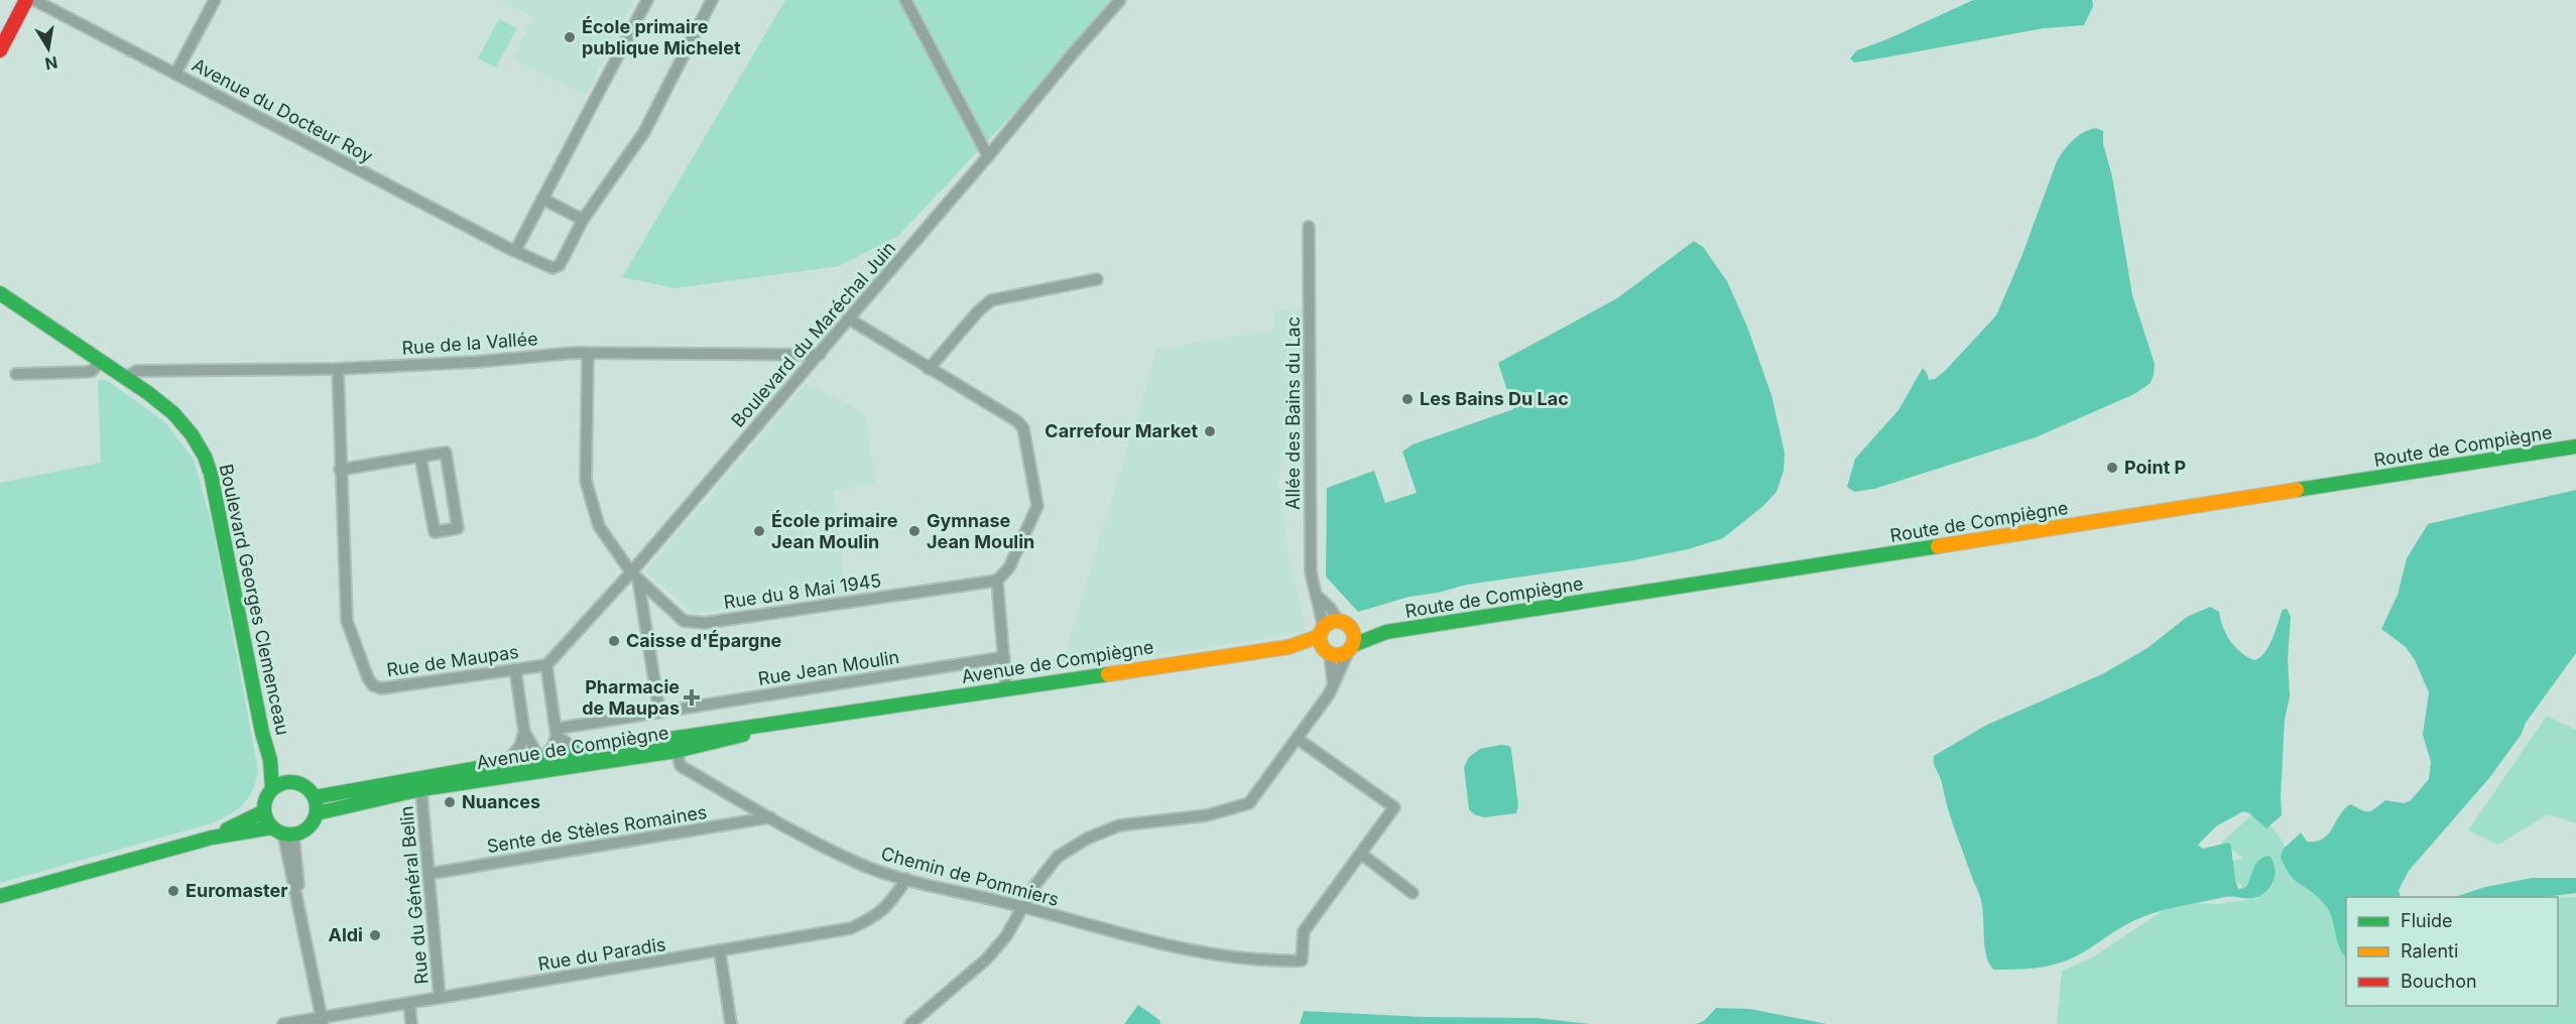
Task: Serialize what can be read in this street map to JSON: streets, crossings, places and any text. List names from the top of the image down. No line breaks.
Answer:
{"streets":{"main road":["Route de Compiègne","Boulevard Georges Clemenceau","Avenue de Compiègne"],"street":["Avenue du Docteur Roy","Boulevard du Maréchal Juin","Rue de la Vallée","Allée des Bains du Lac","Rue du 8 Mai 1945","Rue de Maupas","Rue Jean Moulin","Sente de Stèles Romaines","Chemin de Pommiers","Rue du Général Belin","Rue du Paradis"]},"crossings":[["Boulevard du Maréchal Juin","Rue de la Vallée"],["Boulevard du Maréchal Juin","Rue du 8 Mai 1945"],["Boulevard du Maréchal Juin","Rue de Maupas"],["Rue de la Vallée","Boulevard Georges Clemenceau"],["Rue de la Vallée","Rue de Maupas"],["Allée des Bains du Lac","Avenue de Compiègne"],["Boulevard Georges Clemenceau","Avenue de Compiègne"],["Rue de Maupas","Rue Jean Moulin"],["Avenue de Compiègne","Chemin de Pommiers"],["Avenue de Compiègne","Rue du Général Belin"],["Sente de Stèles Romaines","Chemin de Pommiers"],["Sente de Stèles Romaines","Rue du Général Belin"],["Chemin de Pommiers","Rue du Paradis"],["Rue du Général Belin","Rue du Paradis"]],"places":{"other":["École primaire publique Michelet","Les Bains Du Lac","Carrefour Market","Point P","École primaire Jean Moulin","Gymnase Jean Moulin","Caisse d'Épargne","Nuances","Euromaster","Aldi"],"health":["Pharmacie de Maupas"]},"legend":["Fluide","Ralenti","Bouchon"],"north":"bottom"}
